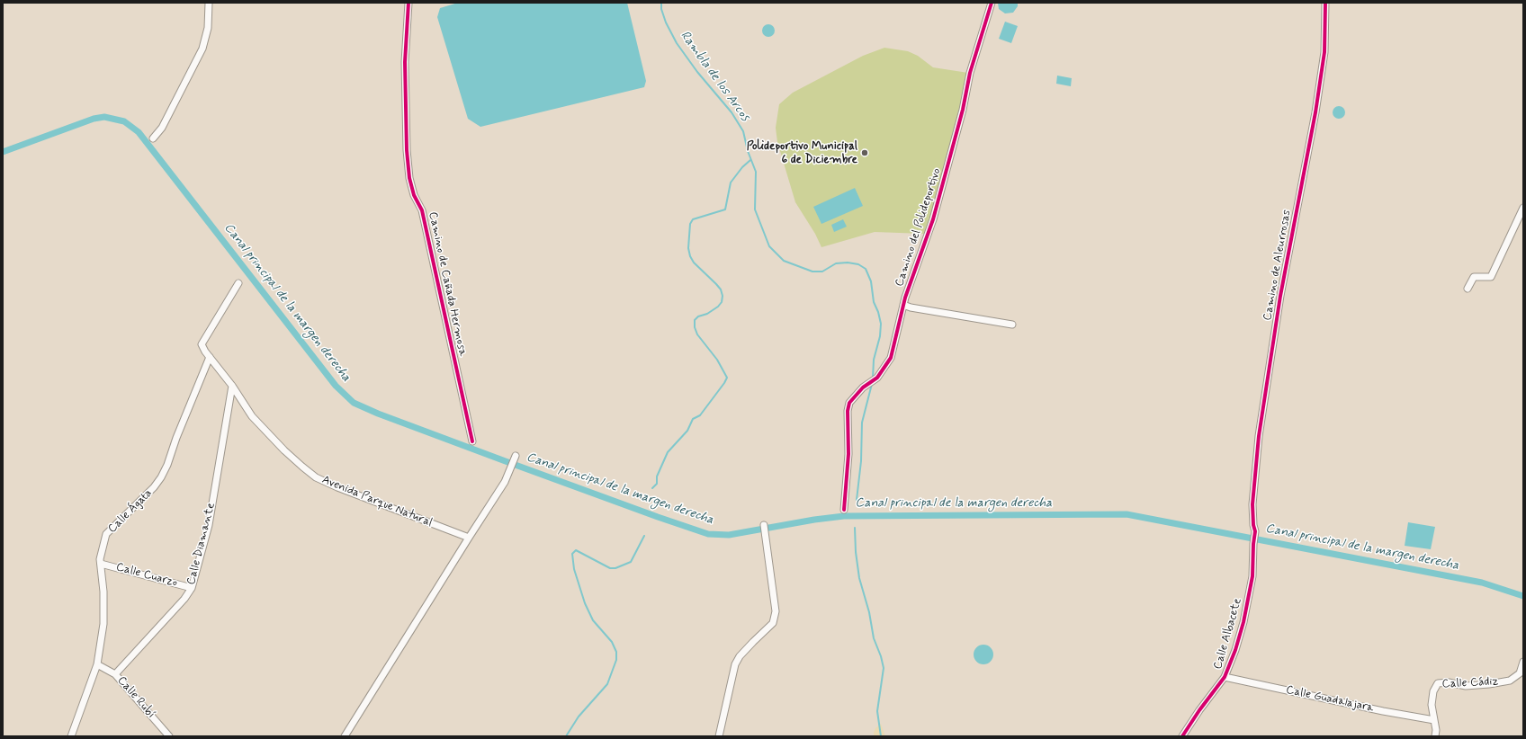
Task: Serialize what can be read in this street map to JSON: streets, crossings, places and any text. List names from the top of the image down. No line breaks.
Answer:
{"streets":{"street":["Camino del Polideportivo","Camino de Aleurrosas","Camino de Cañada Hermosa","Avenida Parque Natural","Calle Ágata","Calle Diamante","Calle Cuarzo","Calle Albacete","Calle Cádiz","Calle Rubí","Calle Guadalajara"]},"crossings":[["Camino de Aleurrosas","Calle Albacete"],["Avenida Parque Natural","Calle Ágata"],["Avenida Parque Natural","Calle Diamante"],["Calle Ágata","Calle Cuarzo"],["Calle Ágata","Calle Rubí"],["Calle Diamante","Calle Cuarzo"],["Calle Diamante","Calle Rubí"],["Calle Albacete","Calle Guadalajara"],["Calle Cádiz","Calle Guadalajara"]],"water":["Rambla de los Arcos","Canal principal de la margen derecha"],"places":["Polideportivo Municipal 6 de Diciembre"]}
